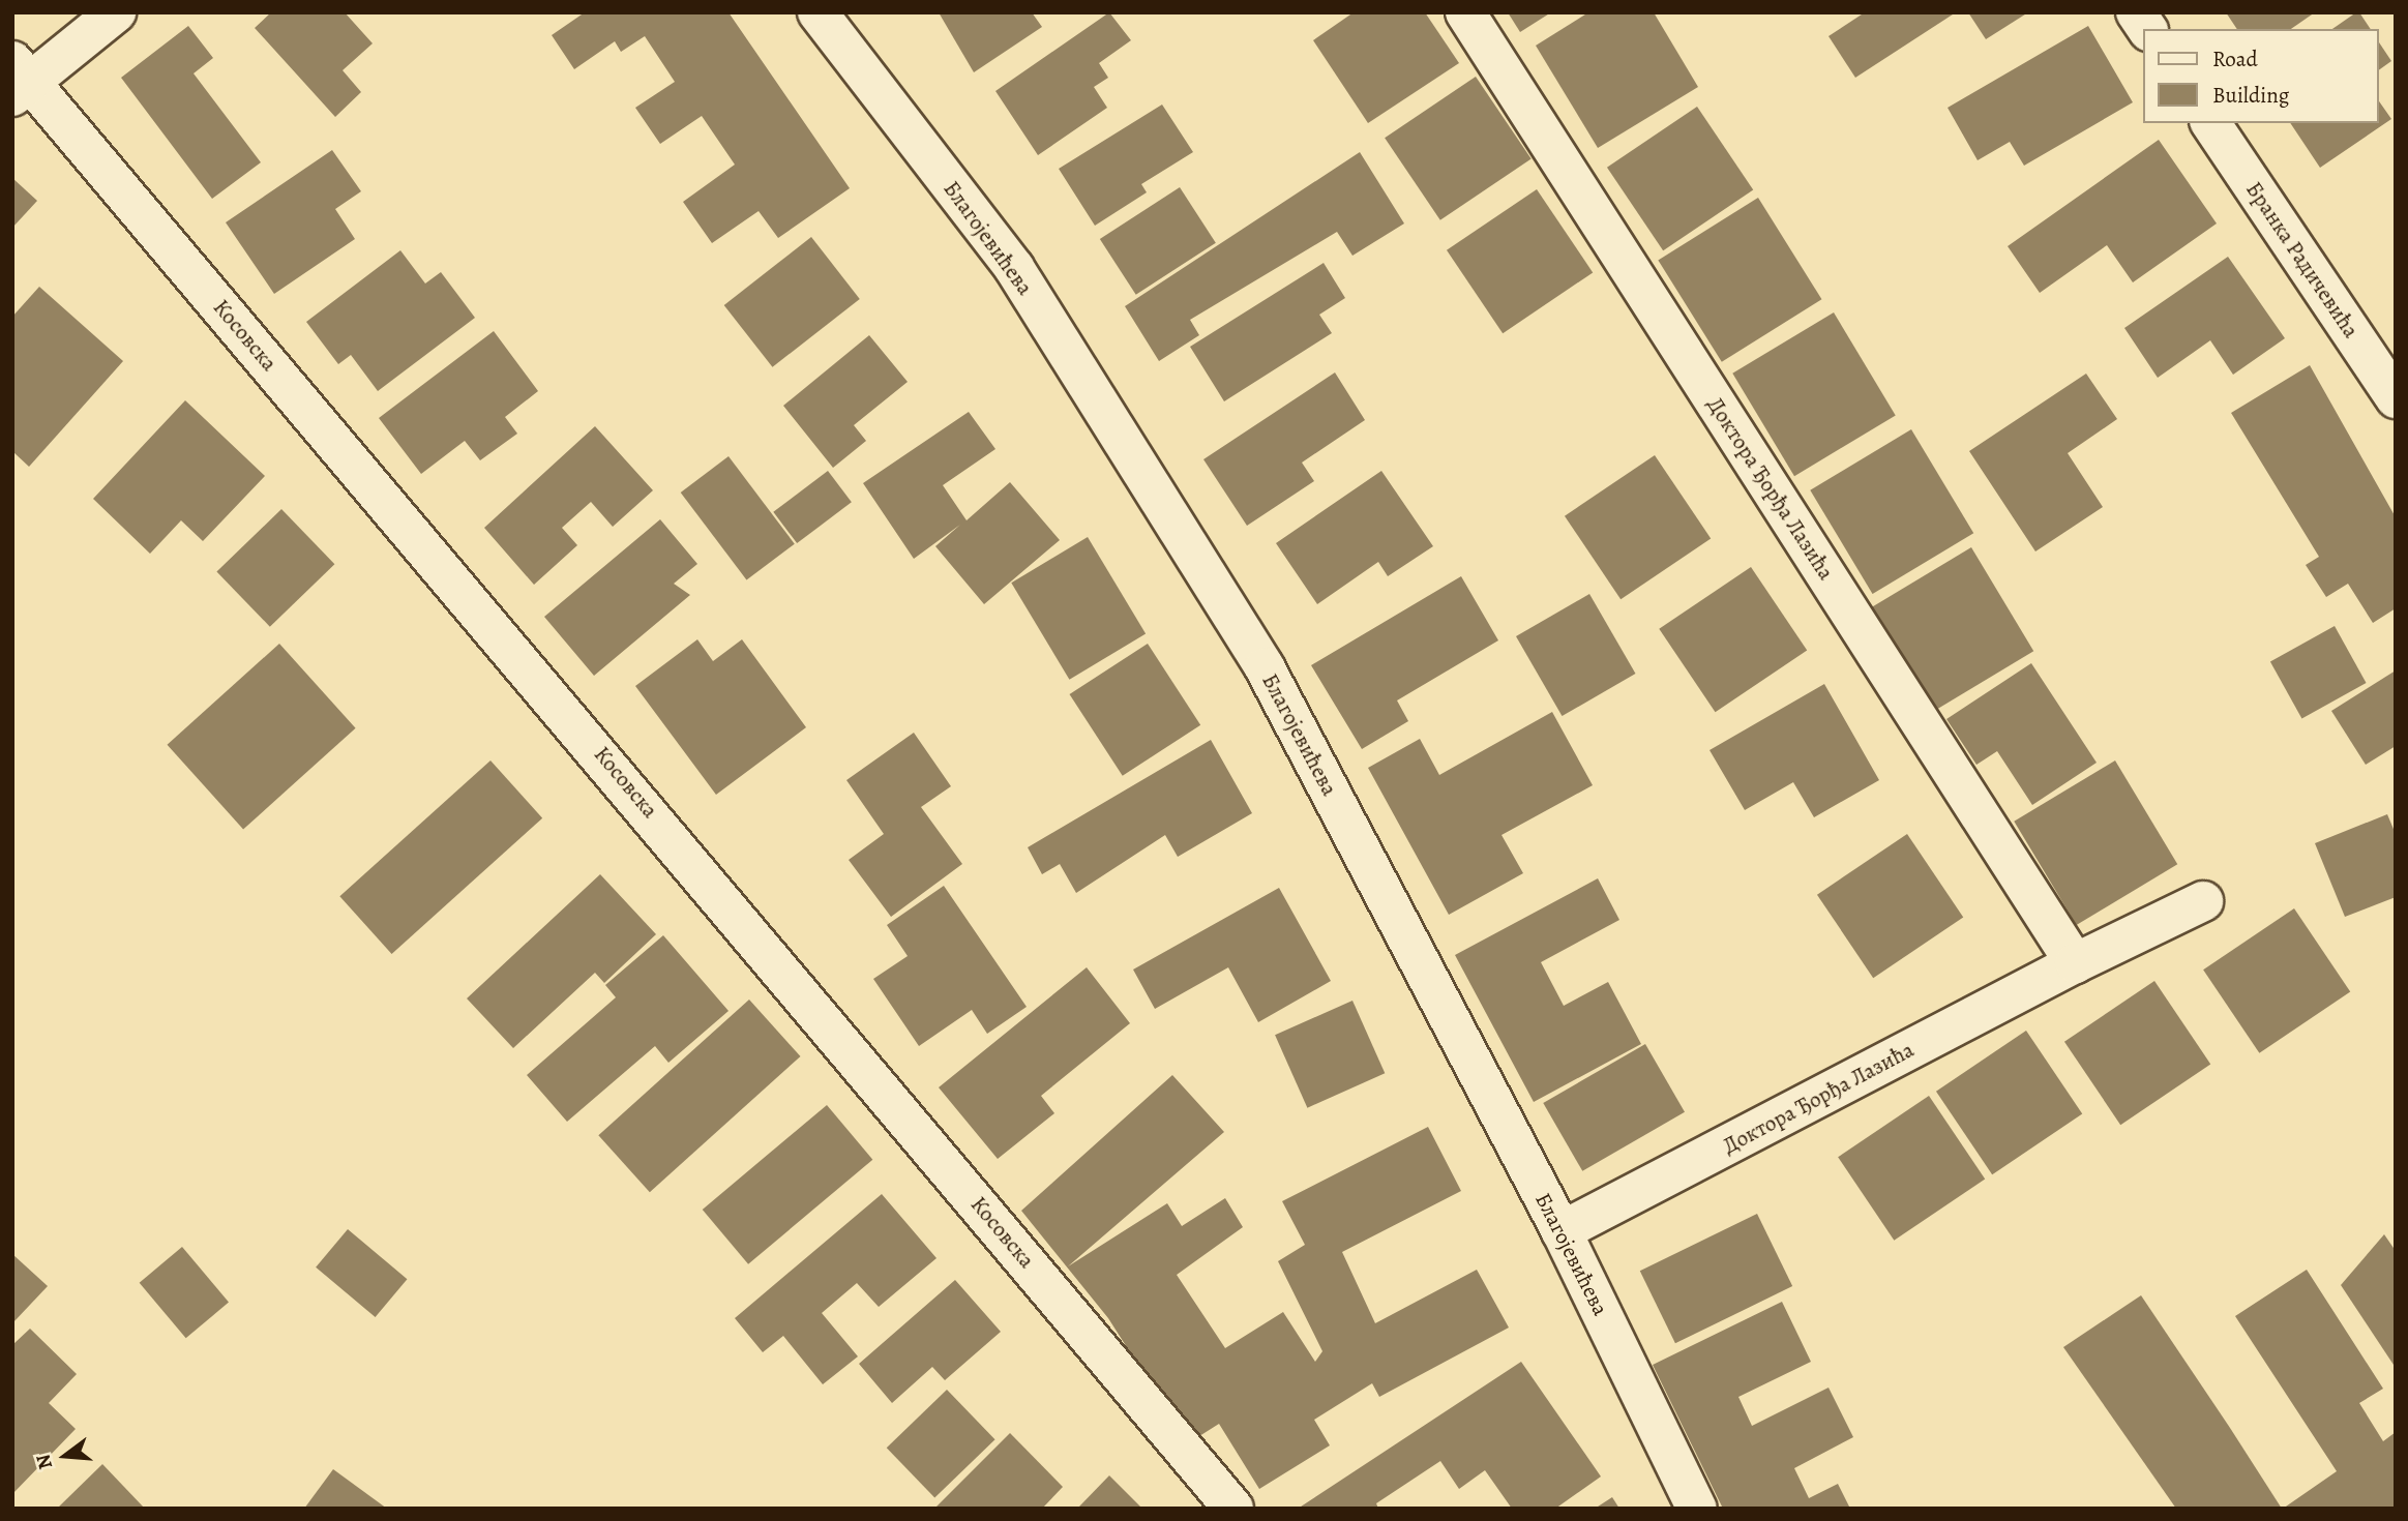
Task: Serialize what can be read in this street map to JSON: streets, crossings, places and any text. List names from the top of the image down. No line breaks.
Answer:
{"streets":{"street":["Благојевићева","Бранка Радичевића","Косовска","Доктора Ђорђа Лазића"]},"crossings":[["Благојевићева","Доктора Ђорђа Лазића"]],"legend":["Road","Building"],"north":"left"}
